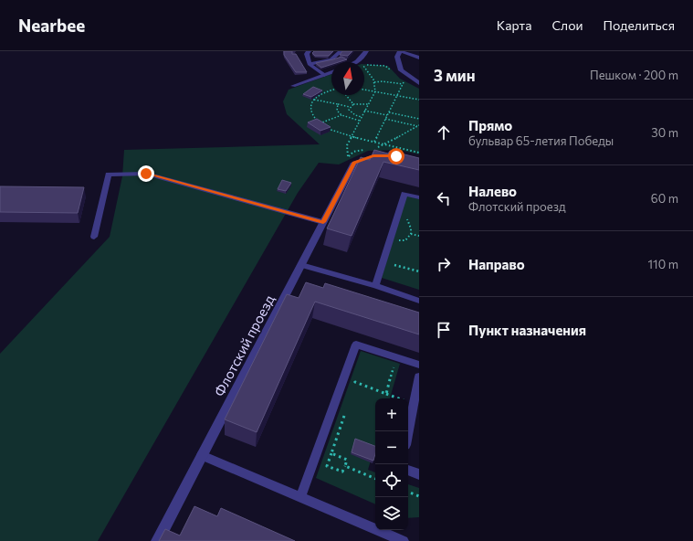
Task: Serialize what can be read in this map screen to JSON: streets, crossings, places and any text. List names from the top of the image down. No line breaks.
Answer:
{"streets":{"street":["Флотский проезд"]},"north":"top","page":{"header":"Nearbee","nav":["Карта","Слои","Поделиться"],"heading":["3 мин","Пешком · 200 m"],"list":[["Прямо","бульвар 65-летия Победы","30 m"],["Налево","Флотский проезд","60 m"],["Направо","110 m"],"Пункт назначения"],"map_buttons":["+","−"]}}
